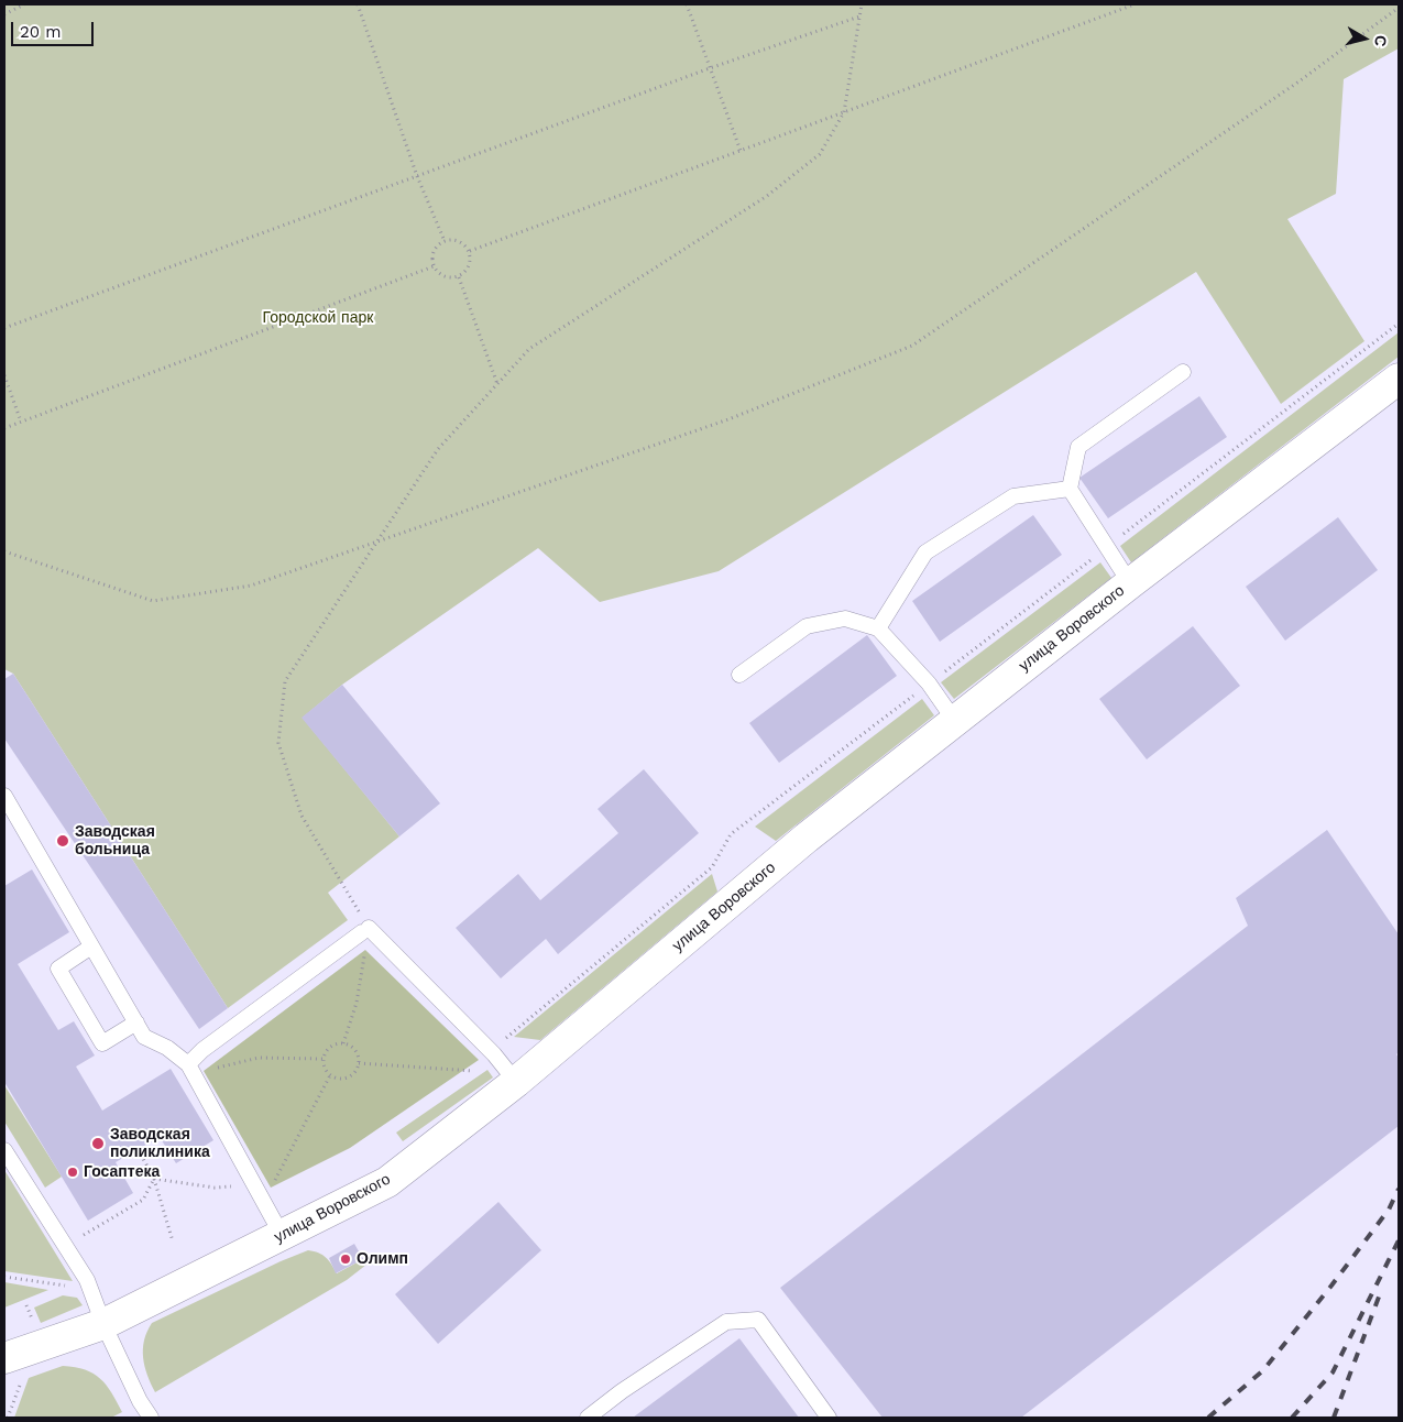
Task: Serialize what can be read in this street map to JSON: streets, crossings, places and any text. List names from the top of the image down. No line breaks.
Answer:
{"streets":{"street":["улица Воровского"]},"parks":["Городской парк"],"places":["Заводская больница","Заводская поликлиника","Госаптека","Олимп"],"scale_bar":"20 m","north":"right"}
